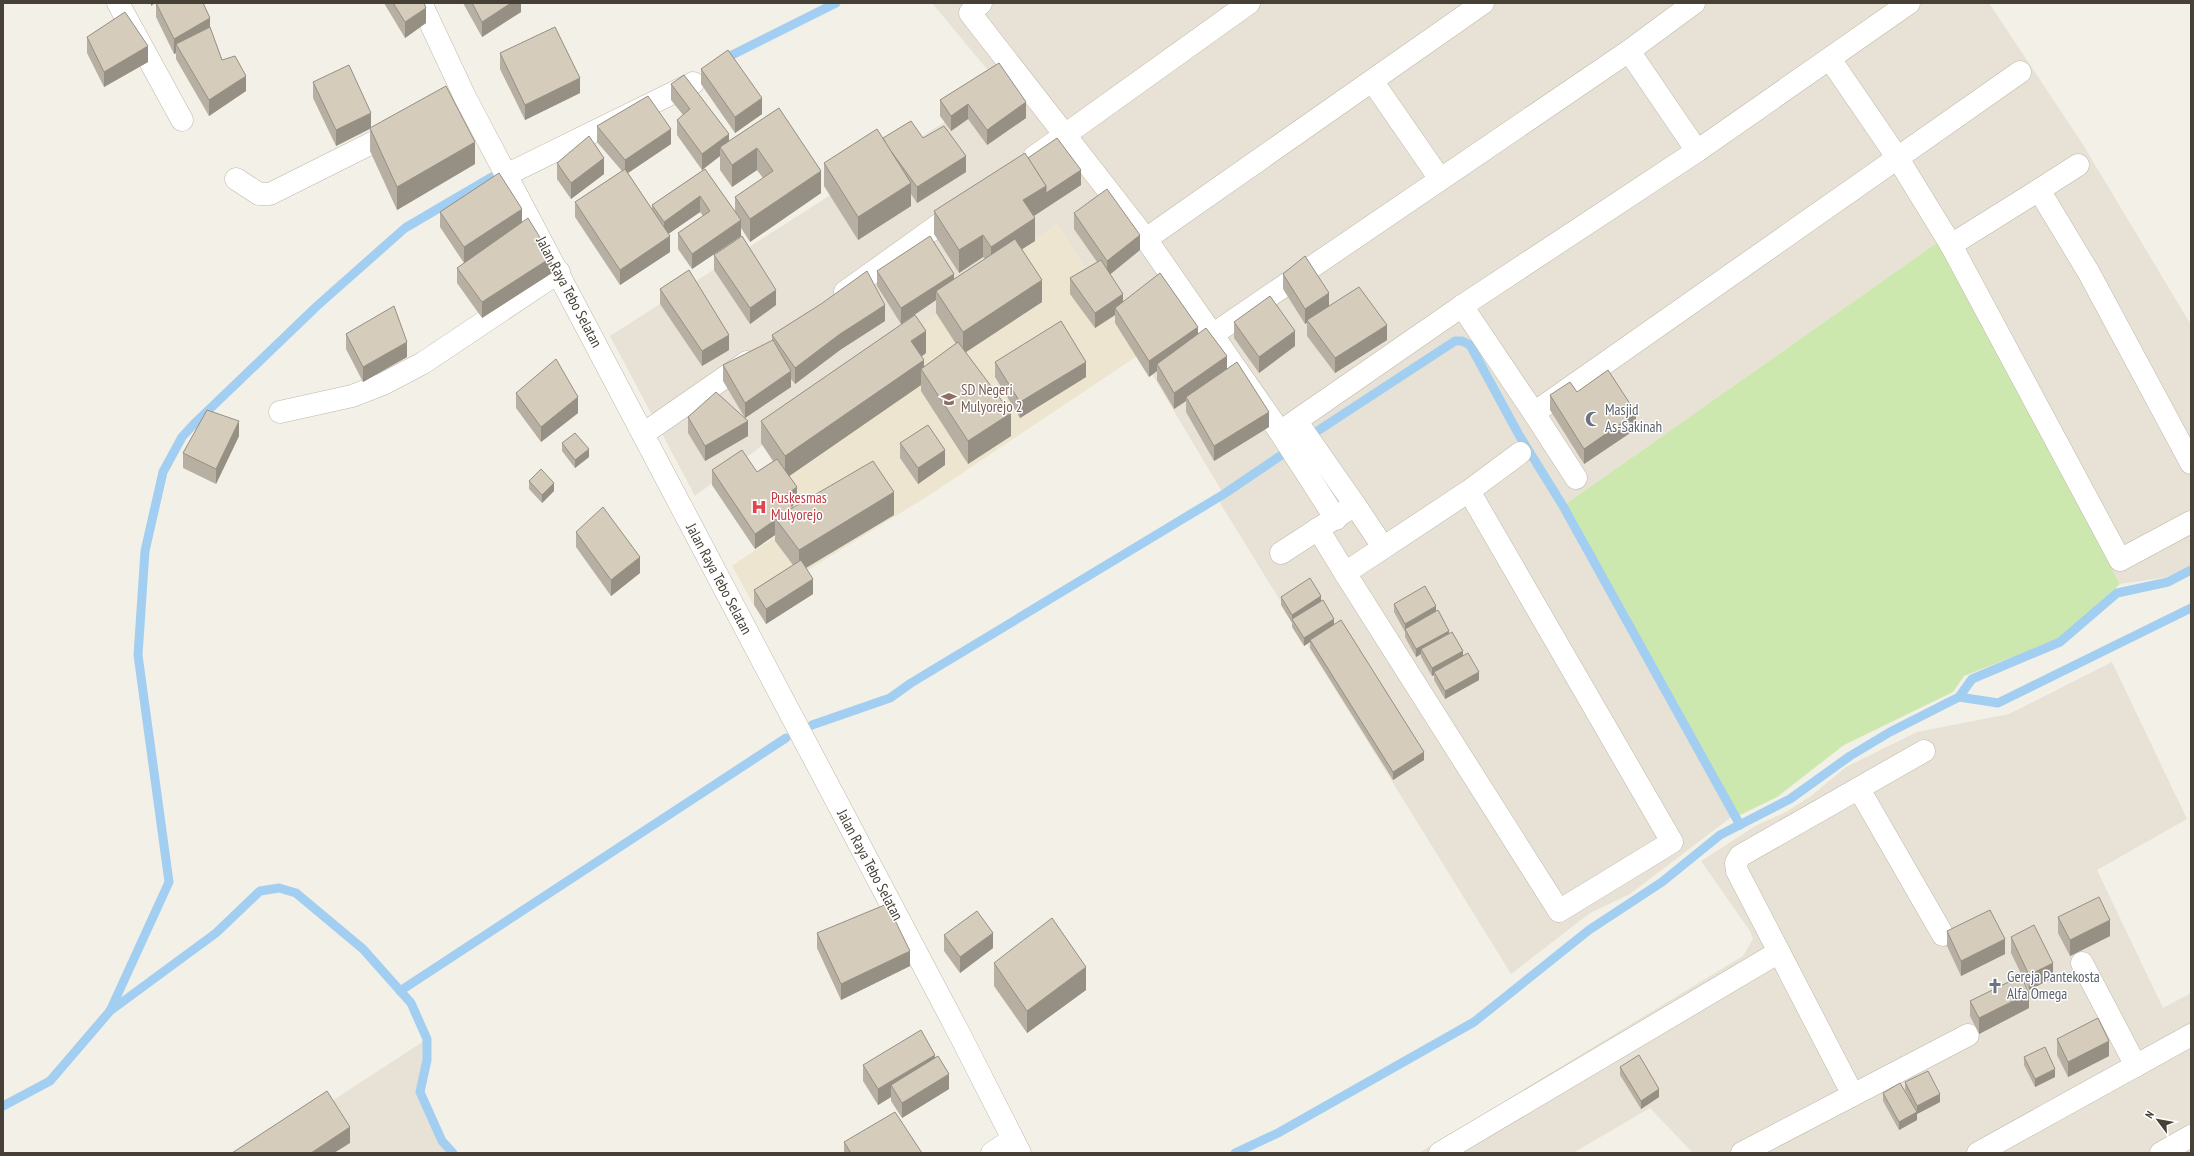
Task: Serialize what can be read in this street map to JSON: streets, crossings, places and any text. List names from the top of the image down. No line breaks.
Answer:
{"streets":{"street":["Jalan Raya Tebo Selatan"]},"places":{"school or university":["SD Negeri Mulyorejo 2"],"mosque":["Masjid As-Sakinah"],"hospital":["Puskesmas Mulyorejo"],"church":["Gereja Pantekosta Alfa Omega"]},"north":"top left"}
